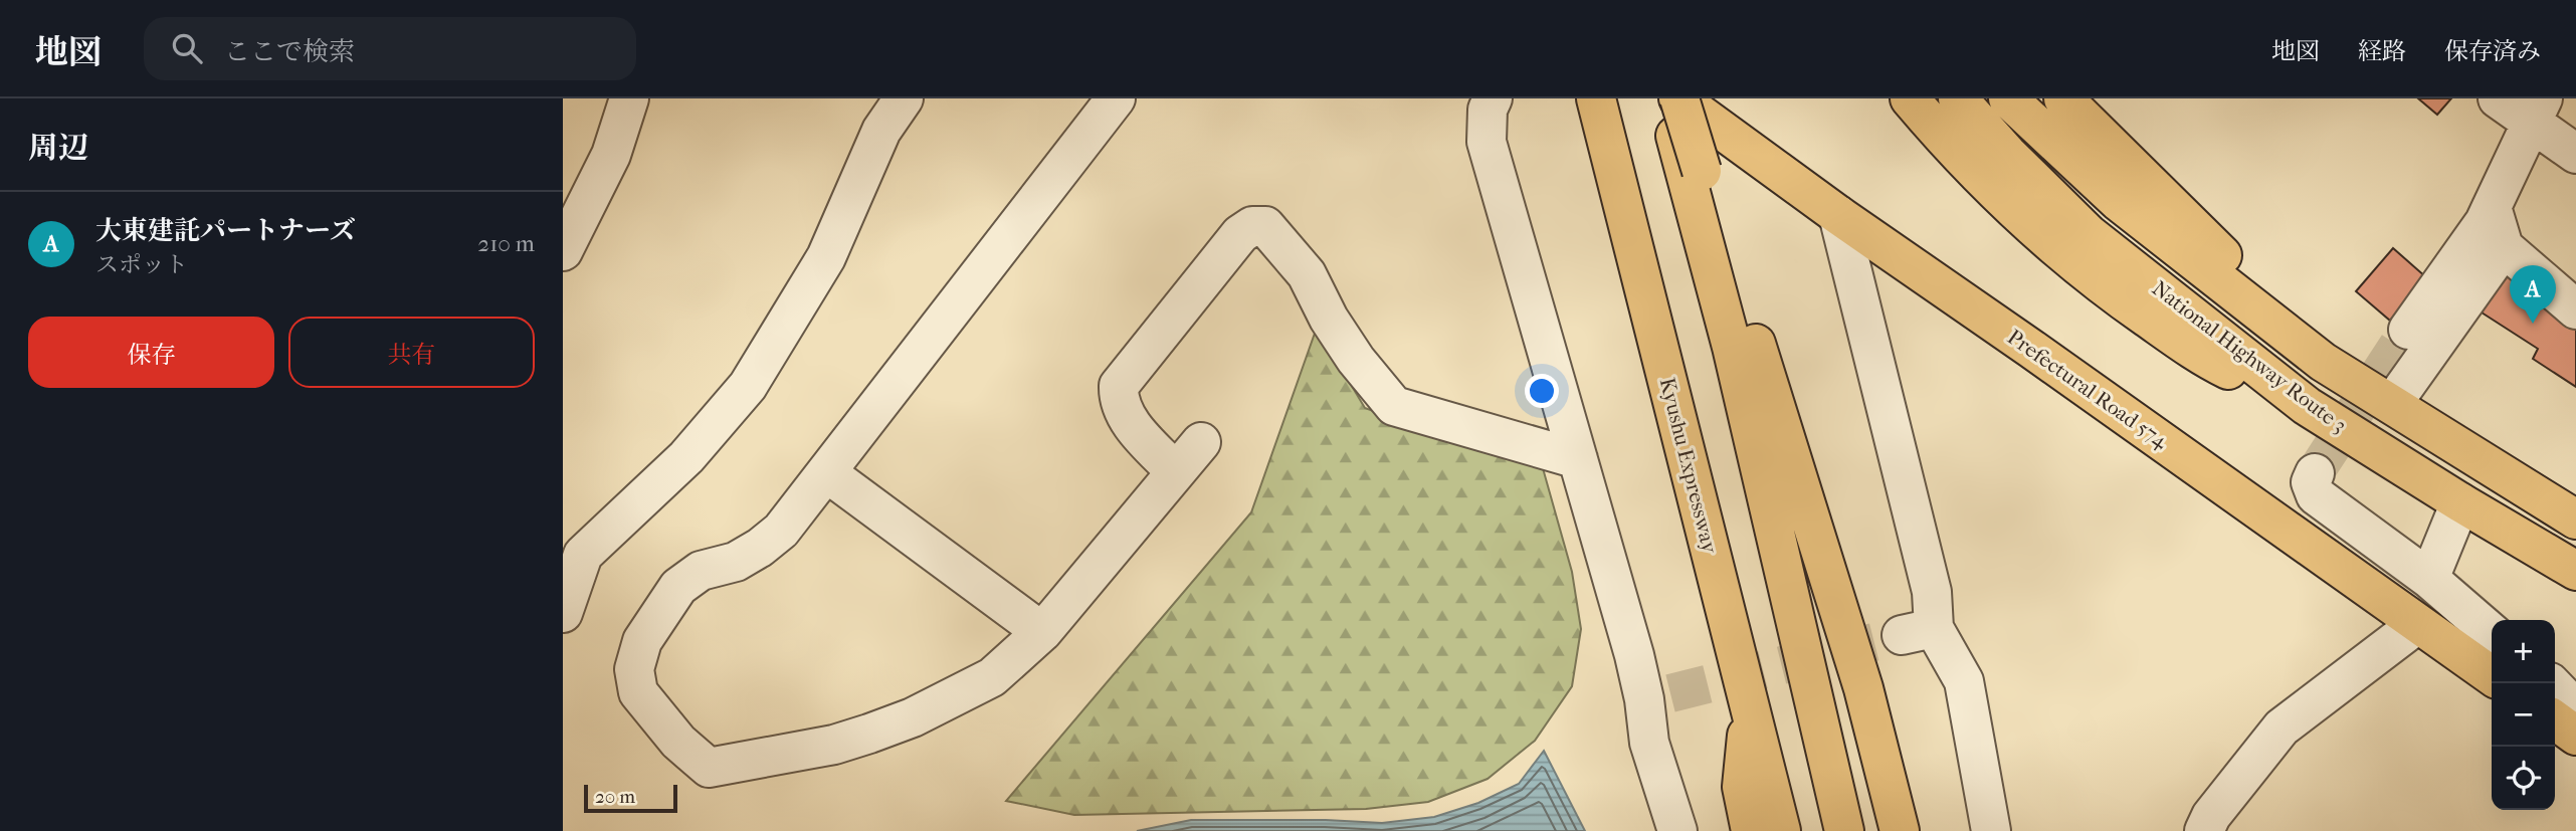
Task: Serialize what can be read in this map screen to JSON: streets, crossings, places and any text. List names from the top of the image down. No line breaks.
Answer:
{"streets":{"main road":["National Highway Route 3","Prefectural Road 574","Kyushu Expressway"]},"scale_bar":"20 m","page":{"header":"地図","search":"ここで検索","nav":["地図","経路","保存済み"],"heading":"周辺","list":[{"mark":"A","name":"大東建託パートナーズ","note":"スポット","value":"210 m"}],"pins":"A","buttons":["保存","共有"],"map_buttons":["+","−"],"scale":"20 m"}}
